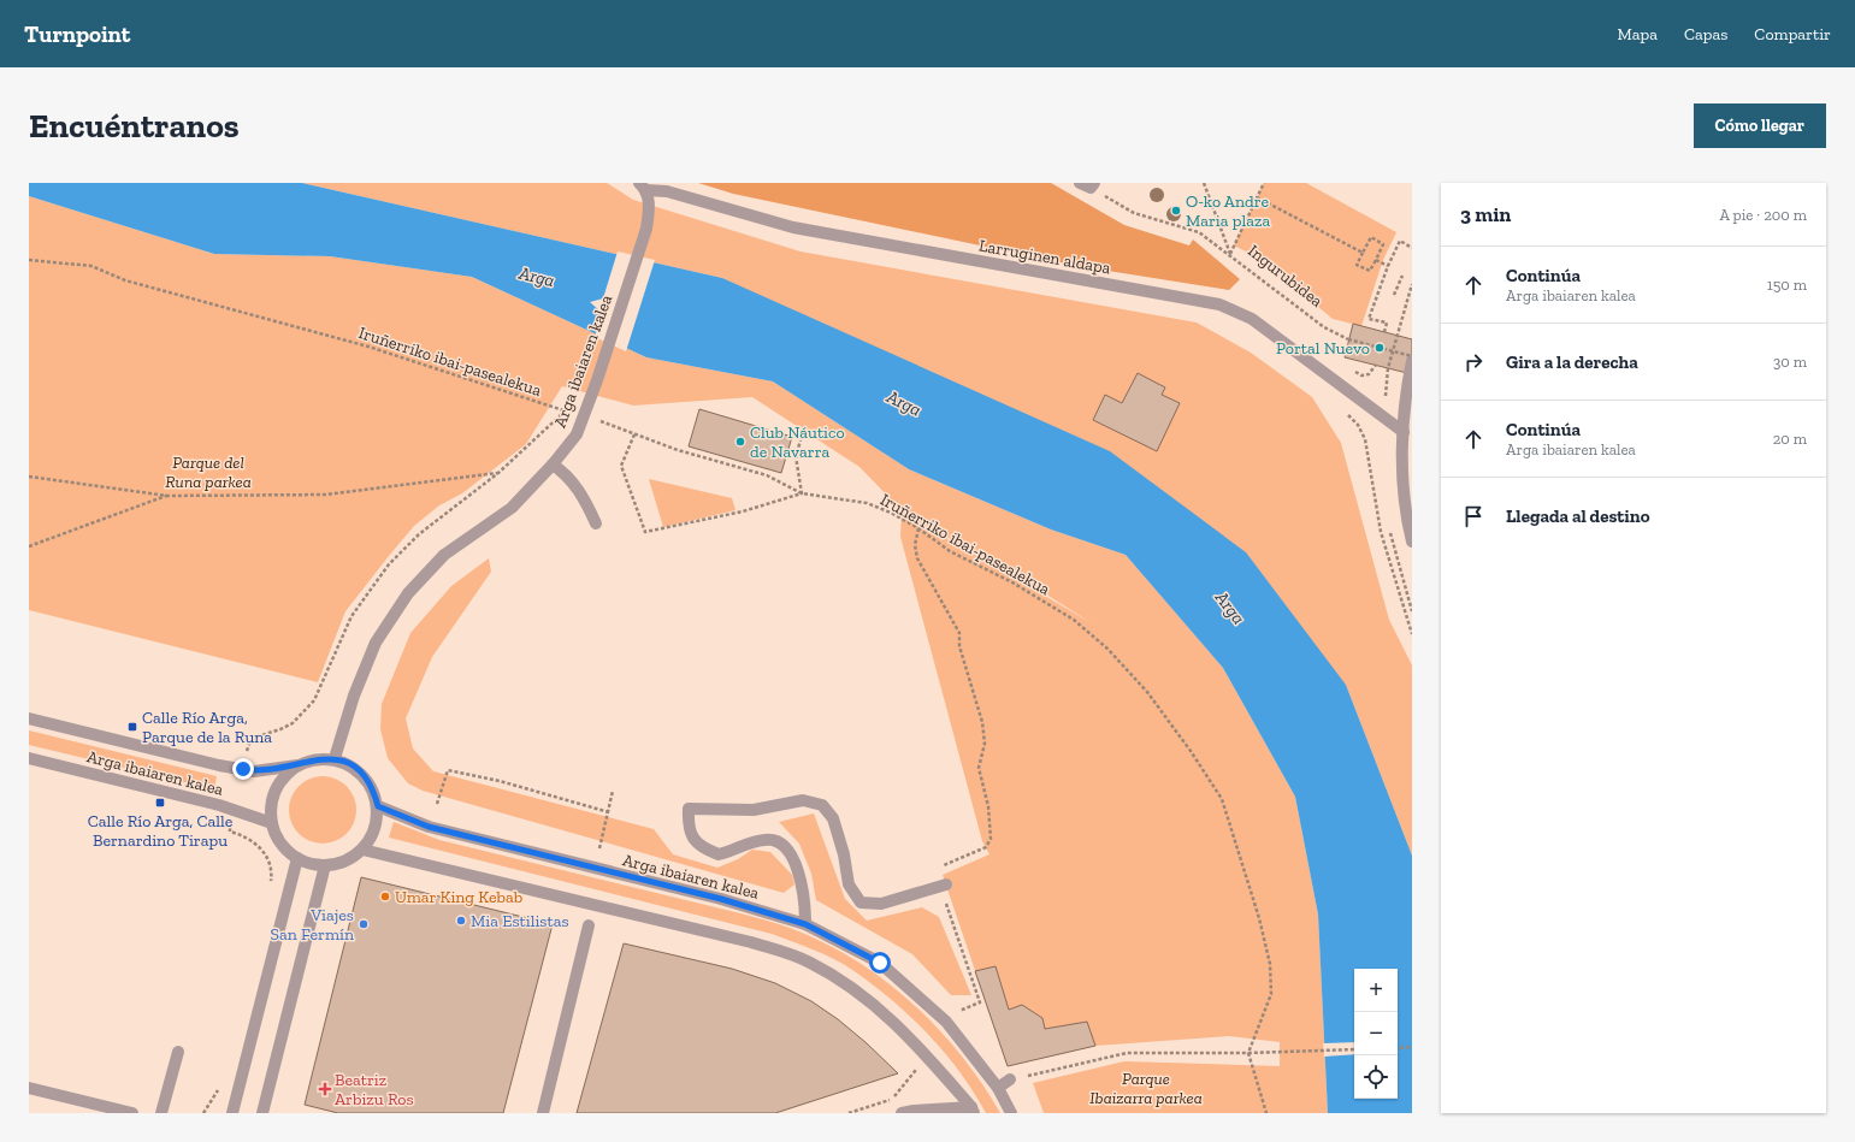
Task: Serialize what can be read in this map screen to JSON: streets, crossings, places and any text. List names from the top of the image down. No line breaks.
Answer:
{"streets":{"street":["Larruginen aldapa","Arga ibaiaren kalea"],"path":["Ingurubidea","Iruñerriko ibai-pasealekua"]},"crossings":[["Larruginen aldapa","Arga ibaiaren kalea"],["Iruñerriko ibai-pasealekua","Arga ibaiaren kalea"]],"water":["Arga"],"parks":["Parque del Runa parkea","Parque Ibaizarra parkea"],"places":{"other":["O-ko Andre Maria plaza","Portal Nuevo","Club Náutico de Navarra","Umar King Kebab","Mia Estilistas","Viajes San Fermín"],"transit":["Calle Río Arga, Parque de la Runa","Calle Río Arga, Calle Bernardino Tirapu"],"health":["Beatriz Arbizu Ros"]},"page":{"header":"Turnpoint","nav":["Mapa","Capas","Compartir"],"buttons":"Cómo llegar","title":"Encuéntranos","heading":["3 min","A pie · 200 m"],"list":[["Continúa","Arga ibaiaren kalea","150 m"],["Gira a la derecha","30 m"],["Continúa","Arga ibaiaren kalea","20 m"],"Llegada al destino"],"map_buttons":["+","−"]}}
